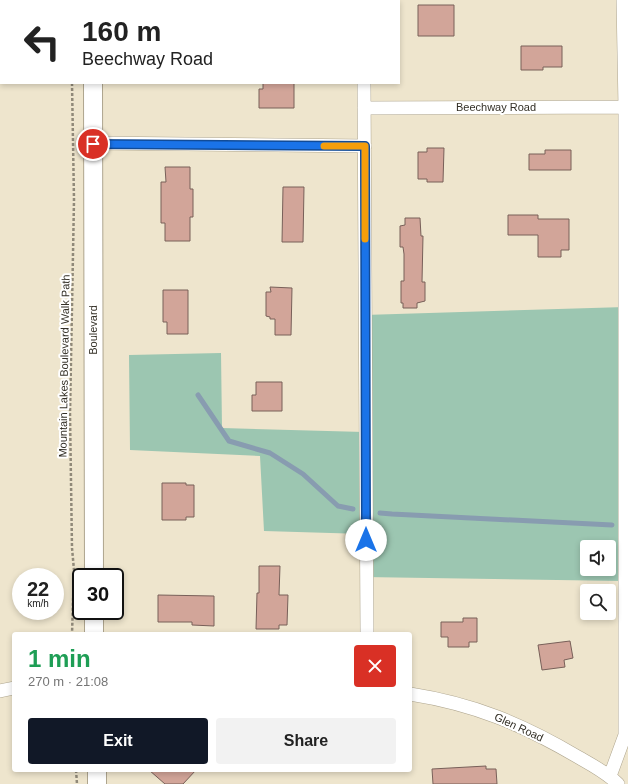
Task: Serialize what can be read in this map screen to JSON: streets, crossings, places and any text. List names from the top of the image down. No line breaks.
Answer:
{"streets":{"main road":["Boulevard"],"street":["Beechway Road","Glen Road"],"path":["Mountain Lakes Boulevard Walk Path"]},"page":{"turn":["160 m","Beechway Road"],"speed":"22 km/h","limit":"30","heading":["1 min","270 m · 21:08"],"buttons":["Exit","Share"]}}
